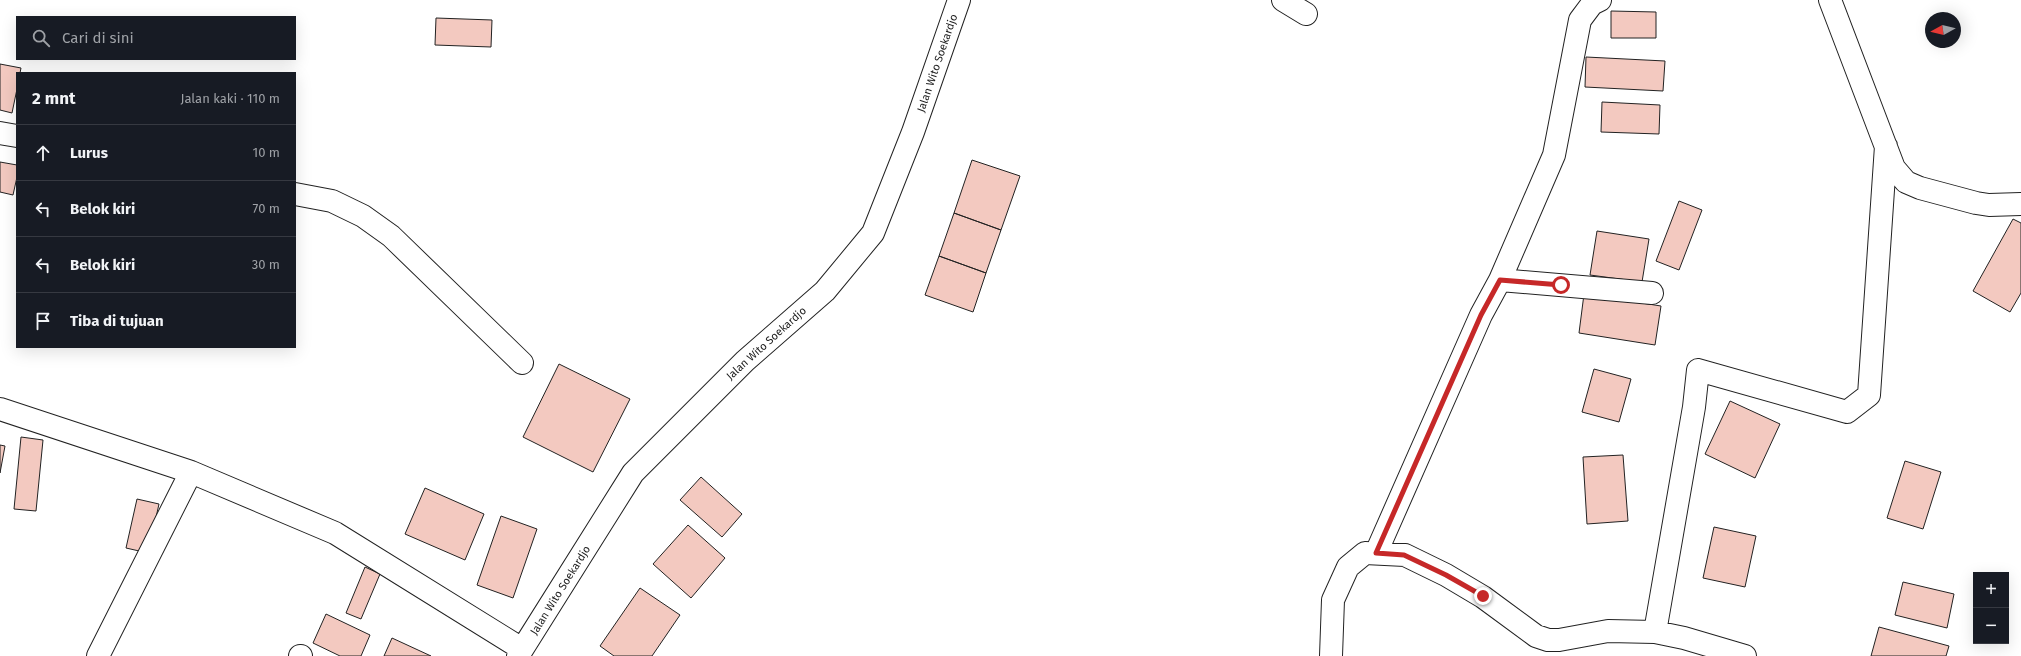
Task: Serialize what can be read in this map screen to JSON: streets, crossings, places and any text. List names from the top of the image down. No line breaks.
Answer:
{"streets":{"street":["Jalan Wito Soekardjo"]},"north":"left","page":{"search":"Cari di sini","heading":["2 mnt","Jalan kaki · 110 m"],"list":[["Lurus","10 m"],["Belok kiri","70 m"],["Belok kiri","30 m"],"Tiba di tujuan"],"map_buttons":["+","−"]}}
